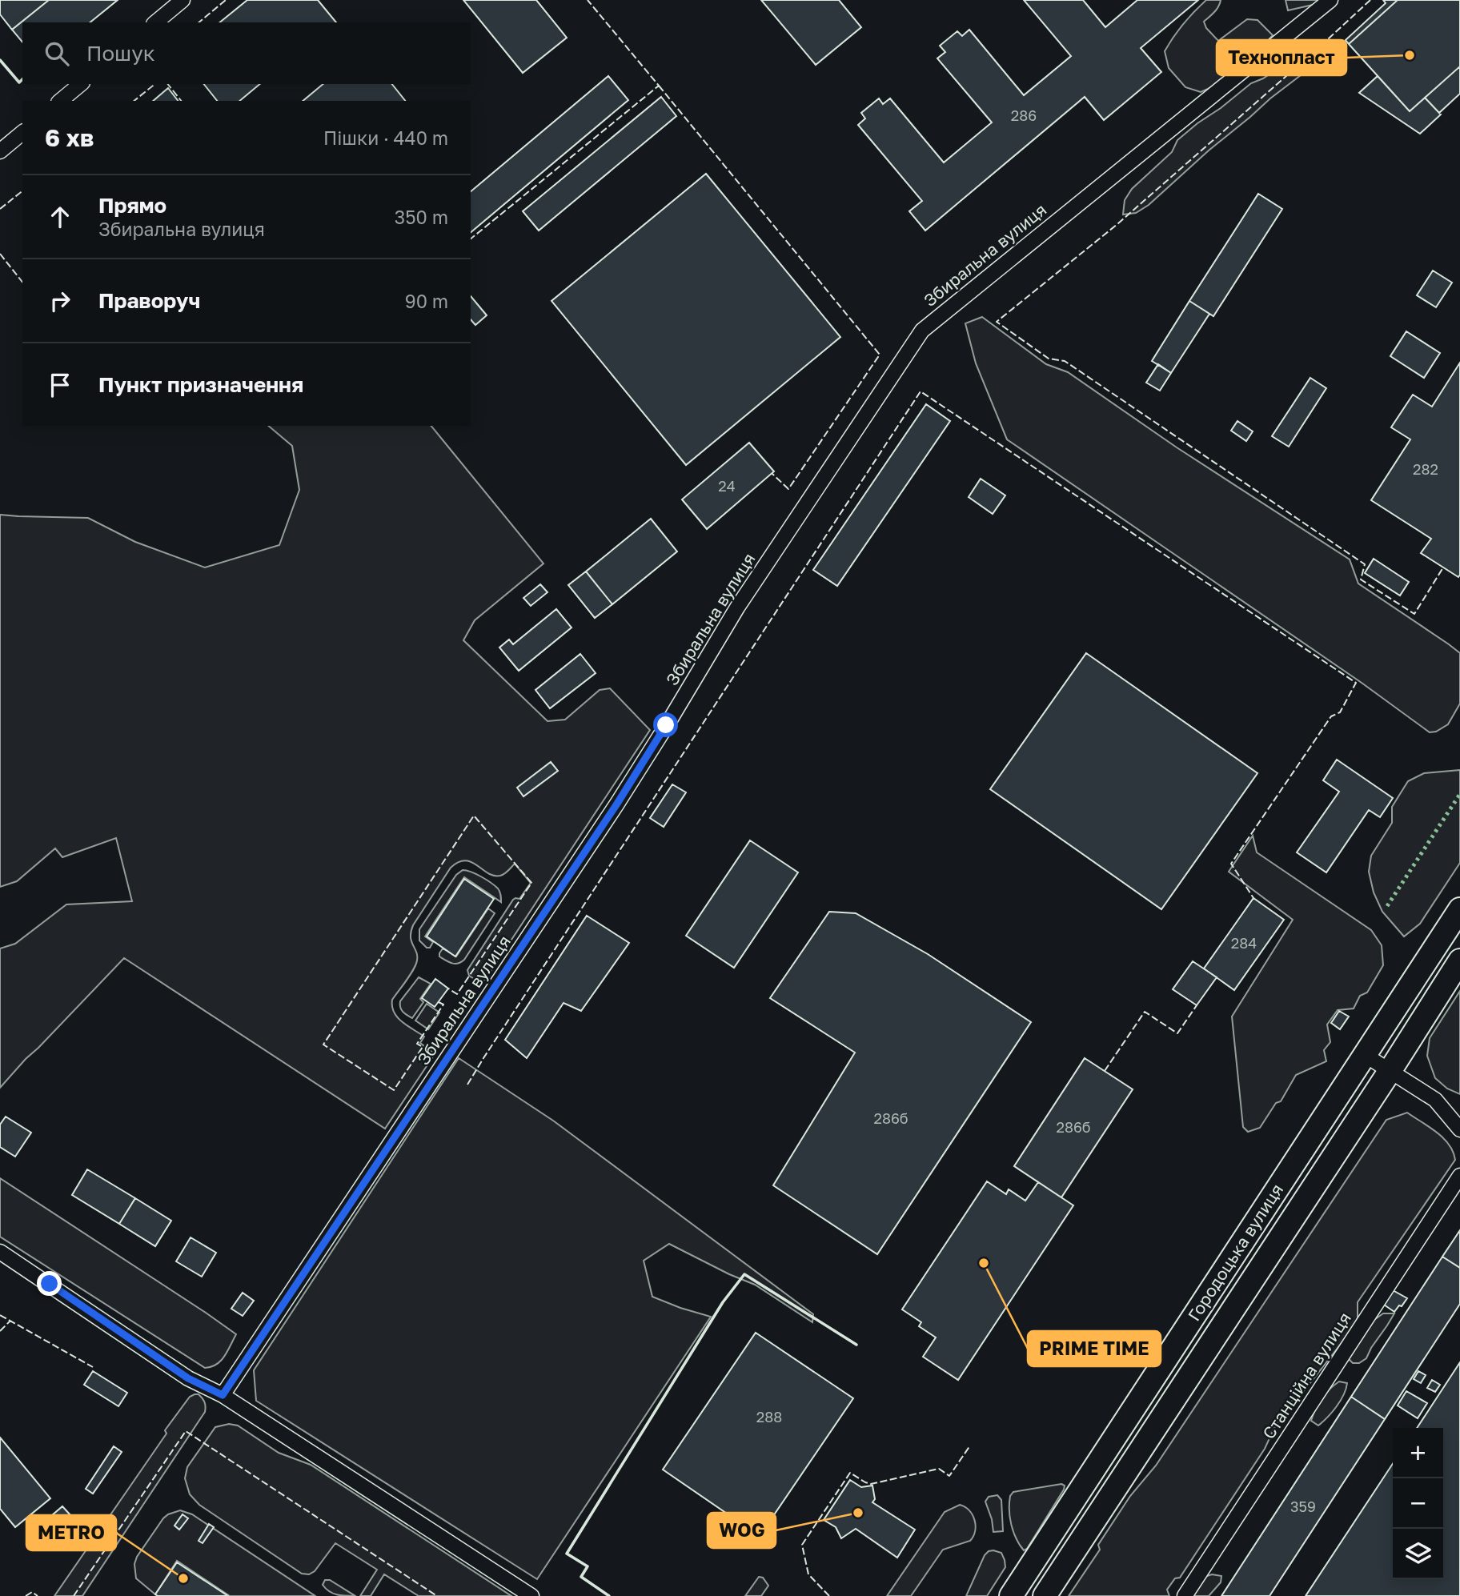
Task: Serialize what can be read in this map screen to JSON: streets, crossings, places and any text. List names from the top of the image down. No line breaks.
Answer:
{"streets":{"main road":["Городоцька вулиця"],"street":["Збиральна вулиця","Станційна вулиця"]},"places":["Технопласт","PRIME TIME","WOG","METRO"],"house_numbers":["286","282","24","284","286б","286б","288","359"],"page":{"search":"Пошук","heading":["6 хв","Пішки · 440 m"],"list":[["Прямо","Збиральна вулиця","350 m"],["Праворуч","90 m"],"Пункт призначення"],"map_buttons":["+","−"]}}
